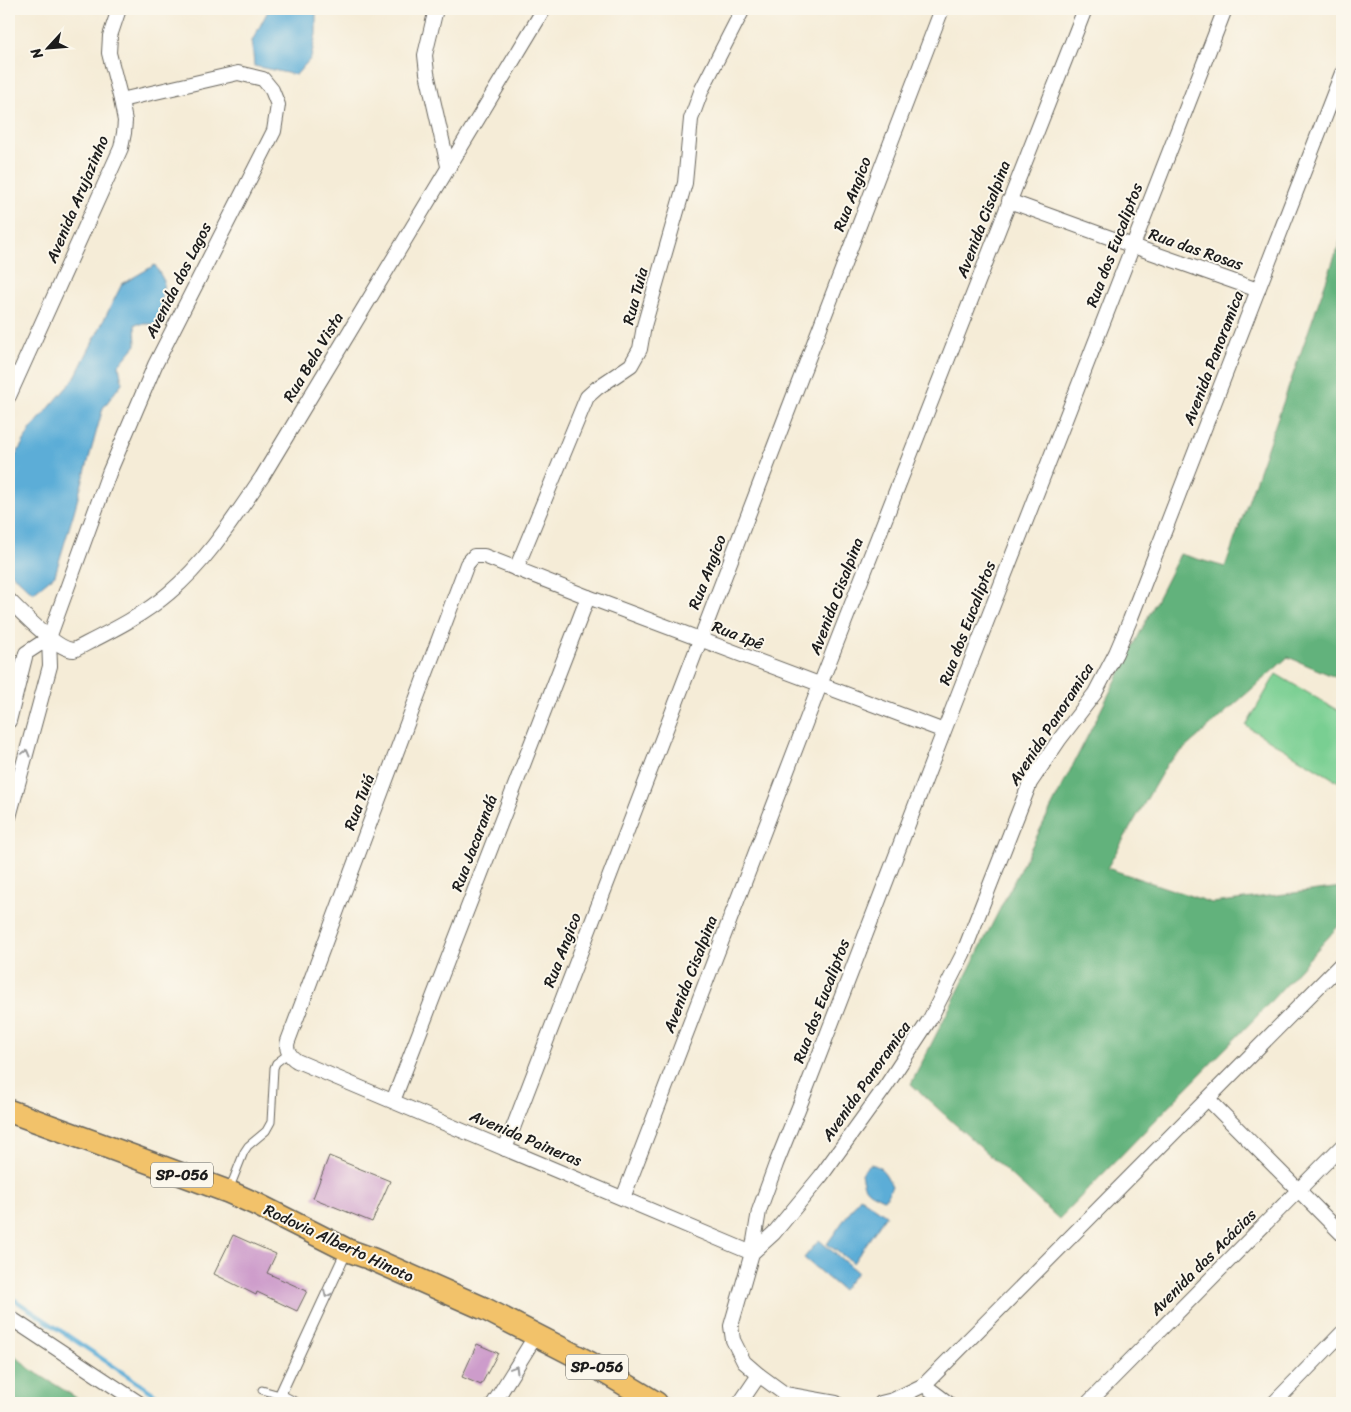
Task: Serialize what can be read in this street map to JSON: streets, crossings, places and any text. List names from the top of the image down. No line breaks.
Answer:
{"streets":{"main road":["SP-056","Rodovia Alberto Hinoto"],"street":["Rua Angico","Avenida Arujazinho","Avenida Cisalpina","Rua dos Eucaliptos","Rua das Rosas","Avenida dos Lagos","Rua Tuia","Rua Bela Vista","Avenida Panoramica","Rua Ipê","Rua Tuiá","Rua Jacarandá","Avenida Paineras","Avenida das Acácias"]},"crossings":[["Rua Angico","Rua Ipê"],["Rua Angico","Avenida Paineras"],["Avenida Arujazinho","Avenida dos Lagos"],["Avenida Cisalpina","Rua das Rosas"],["Avenida Cisalpina","Rua Ipê"],["Avenida Cisalpina","Avenida Paineras"],["Rua dos Eucaliptos","Rua das Rosas"],["Rua dos Eucaliptos","Avenida Panoramica"],["Rua dos Eucaliptos","Rua Ipê"],["Rua dos Eucaliptos","Avenida Paineras"],["Rua das Rosas","Avenida Panoramica"],["Avenida dos Lagos","Rua Bela Vista"],["Rua Tuia","Rua Ipê"],["Avenida Panoramica","Avenida Paineras"],["Rua Ipê","Rua Tuiá"],["Rua Ipê","Rua Jacarandá"],["Rua Tuiá","Avenida Paineras"],["Rua Jacarandá","Avenida Paineras"]],"north":"bottom left"}
